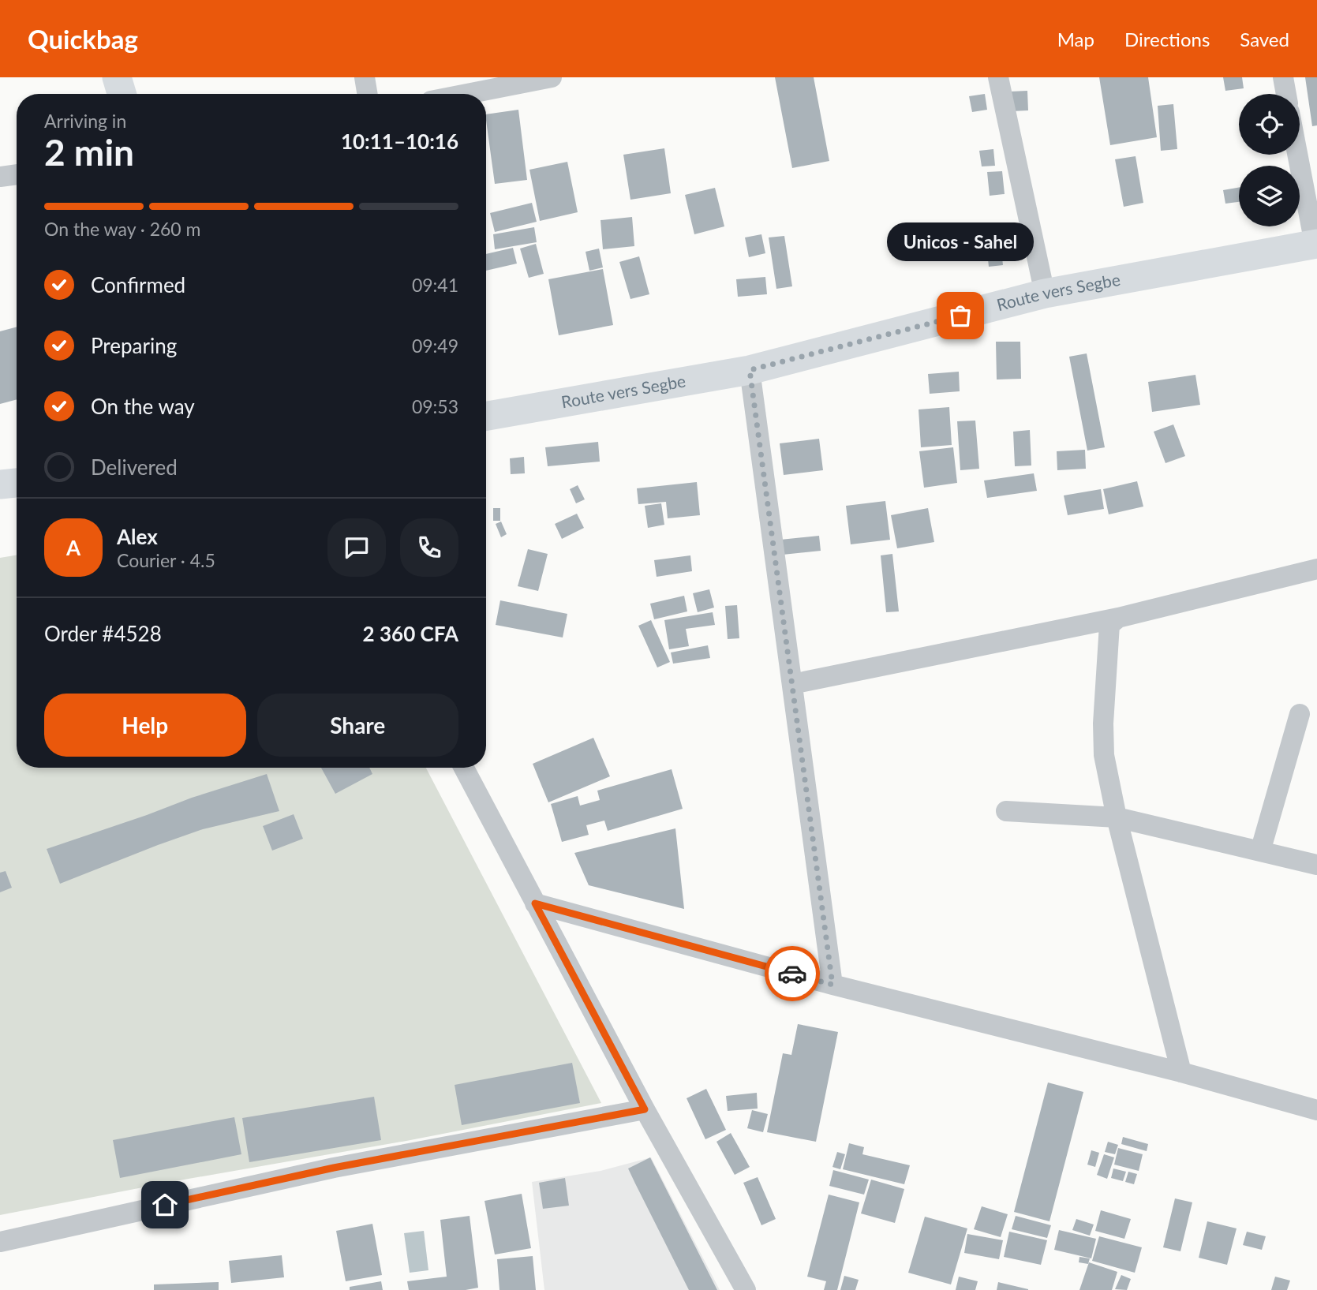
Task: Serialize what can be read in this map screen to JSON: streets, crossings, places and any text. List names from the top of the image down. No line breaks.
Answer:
{"streets":{"main road":["Route vers Segbe"]},"places":["Unicos - Sahel"],"page":{"header":"Quickbag","nav":["Map","Directions","Saved"],"heading":["2 min","Arriving in","10:11–10:16"],"panel":["Alex","Courier · 4.5","Order #4528","2 360 CFA"],"bar":"On the way · 260 m","bubble":"Unicos - Sahel","list":[["Confirmed","09:41"],["Preparing","09:49"],["On the way","09:53"],"Delivered"],"round":"A","buttons":["Help","Share"]}}
